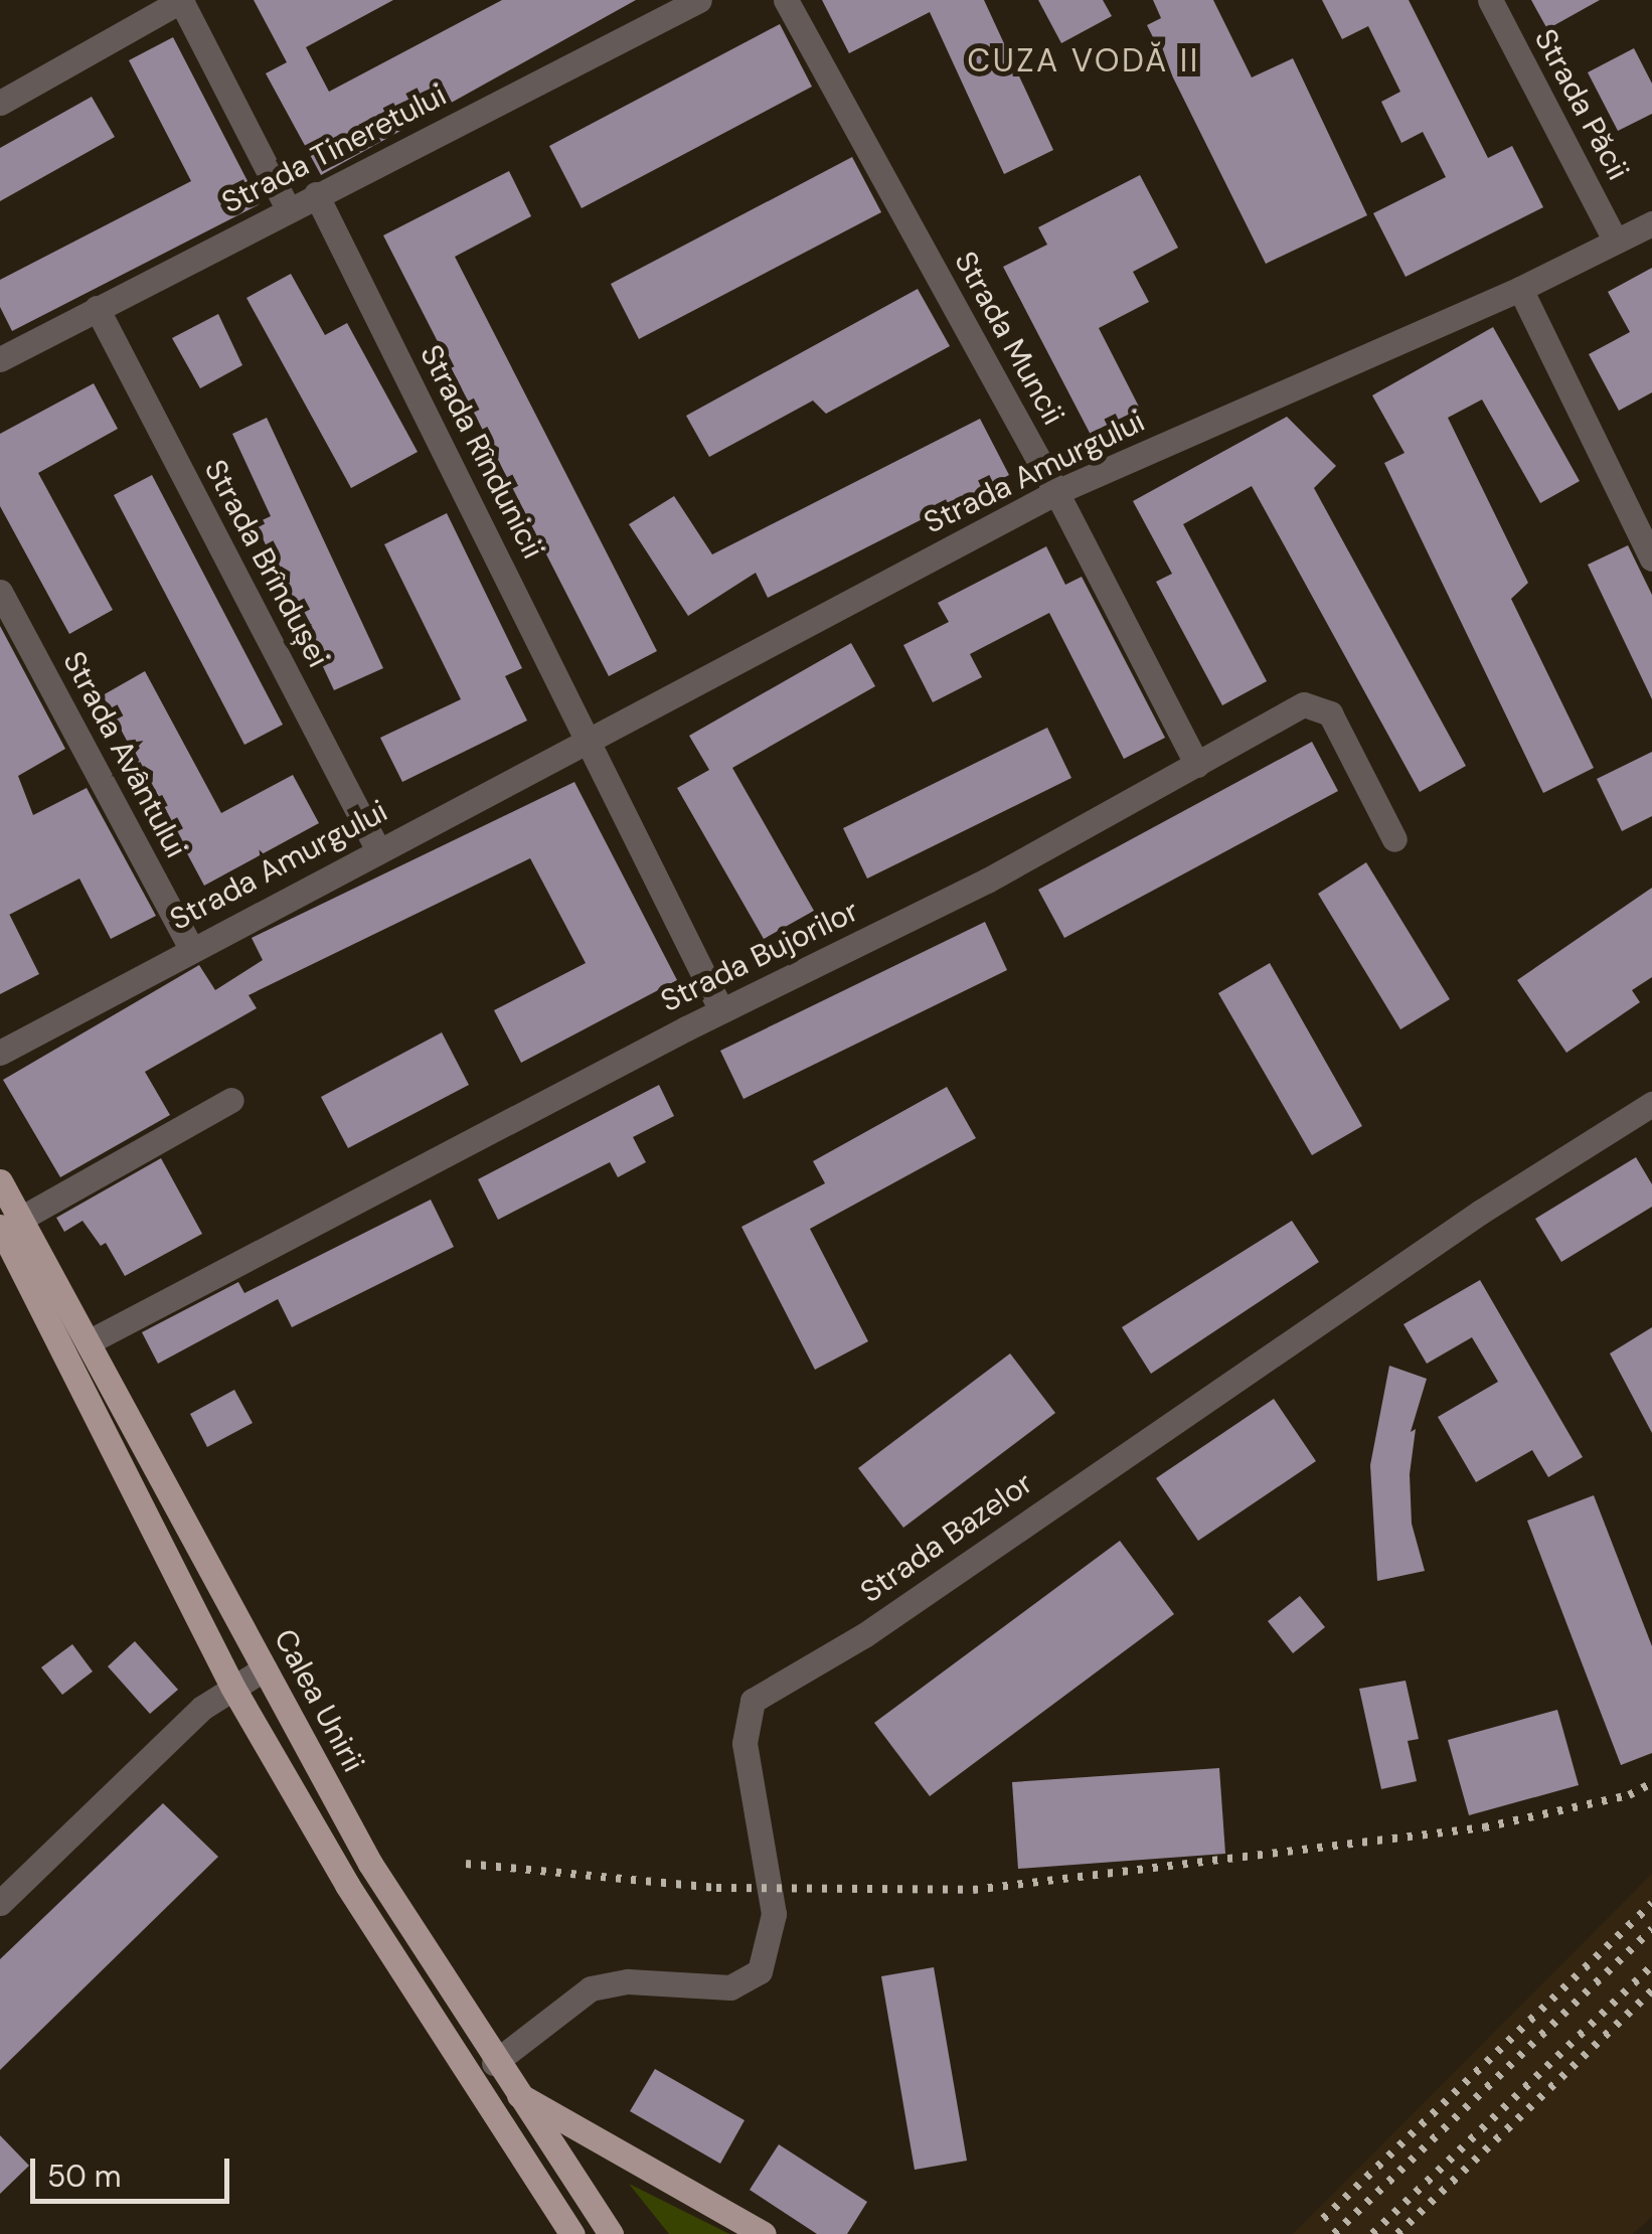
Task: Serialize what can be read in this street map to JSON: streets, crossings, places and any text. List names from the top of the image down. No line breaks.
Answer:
{"streets":{"main road":["Calea Unirii"],"street":["Strada Păcii","Strada Tineretului","Strada Muncii","Strada Rîndunicii","Strada Amurgului","Strada Brîndușei","Strada Avântului","Strada Bujorilor","Strada Bazelor"]},"crossings":[["Strada Păcii","Strada Amurgului"],["Strada Tineretului","Strada Rîndunicii"],["Strada Tineretului","Strada Brîndușei"],["Strada Muncii","Strada Amurgului"],["Strada Muncii","Strada Bujorilor"],["Strada Rîndunicii","Strada Amurgului"],["Strada Amurgului","Strada Brîndușei"],["Strada Amurgului","Strada Avântului"],["Strada Bujorilor","Calea Unirii"],["Strada Bazelor","Calea Unirii"]],"districts":["CUZA VODĂ II"],"scale_bar":"50 m"}
